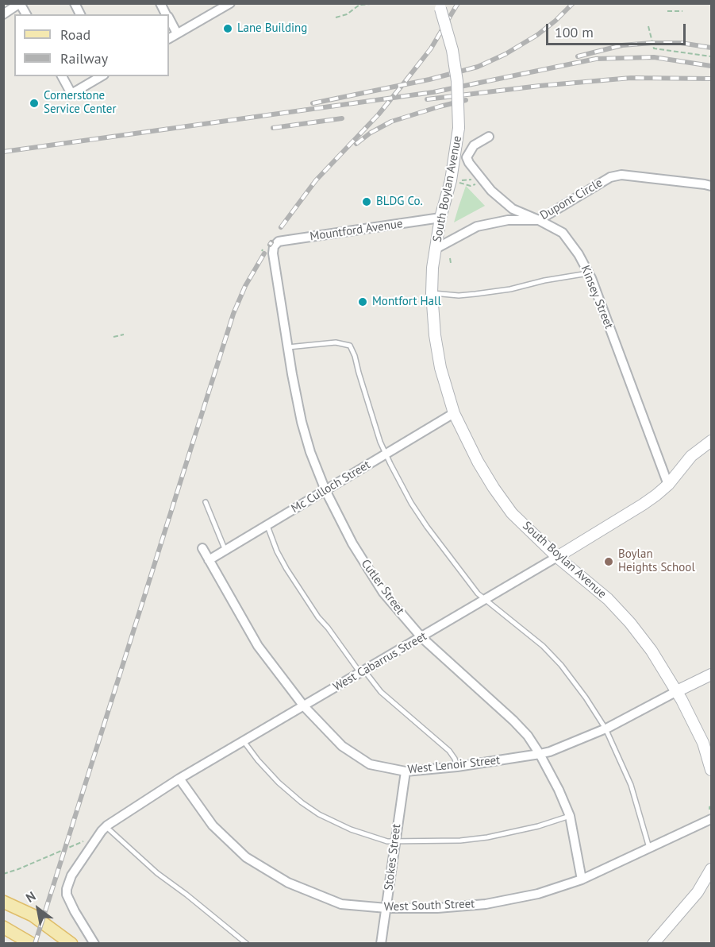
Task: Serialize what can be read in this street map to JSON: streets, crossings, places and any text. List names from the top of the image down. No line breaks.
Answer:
{"streets":{"street":["South Boylan Avenue","Dupont Circle","Mountford Avenue","Kinsey Street","Mc Culloch Street","Cutler Street","West Cabarrus Street","West Lenoir Street","Stokes Street","West South Street"]},"crossings":[["South Boylan Avenue","Dupont Circle"],["South Boylan Avenue","Mountford Avenue"],["South Boylan Avenue","Mc Culloch Street"],["South Boylan Avenue","West Cabarrus Street"],["South Boylan Avenue","West Lenoir Street"],["Dupont Circle","Kinsey Street"],["Mountford Avenue","Cutler Street"],["Kinsey Street","West Cabarrus Street"],["Mc Culloch Street","Cutler Street"],["Mc Culloch Street","West Lenoir Street"],["Cutler Street","West Cabarrus Street"],["Cutler Street","West Lenoir Street"],["Cutler Street","West South Street"],["West Cabarrus Street","West Lenoir Street"],["West Cabarrus Street","West South Street"],["West Lenoir Street","Stokes Street"],["Stokes Street","West South Street"]],"places":["Lane Building","Cornerstone Service Center","BLDG Co.","Montfort Hall","Boylan Heights School"],"legend":["Road","Railway"],"scale_bar":"100 m","north":"top left"}
